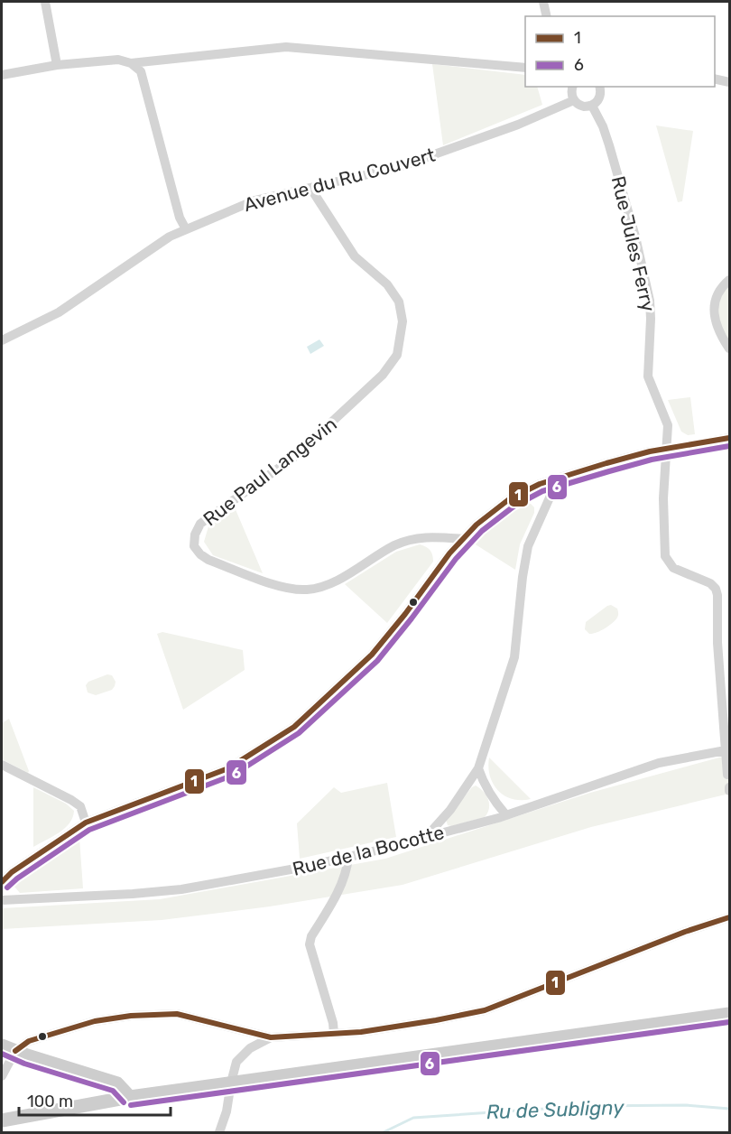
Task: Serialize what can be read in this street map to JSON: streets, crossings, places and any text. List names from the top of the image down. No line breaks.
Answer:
{"streets":{"street":["Avenue du Ru Couvert","Rue Jules Ferry","Rue Paul Langevin","Rue de la Bocotte"]},"crossings":[["Avenue du Ru Couvert","Rue Paul Langevin"],["Rue Jules Ferry","Rue de la Bocotte"]],"water":["Ru de Subligny"],"lines":["transit line 1","transit line 6"],"legend":["1","6"],"scale_bar":"100 m"}
